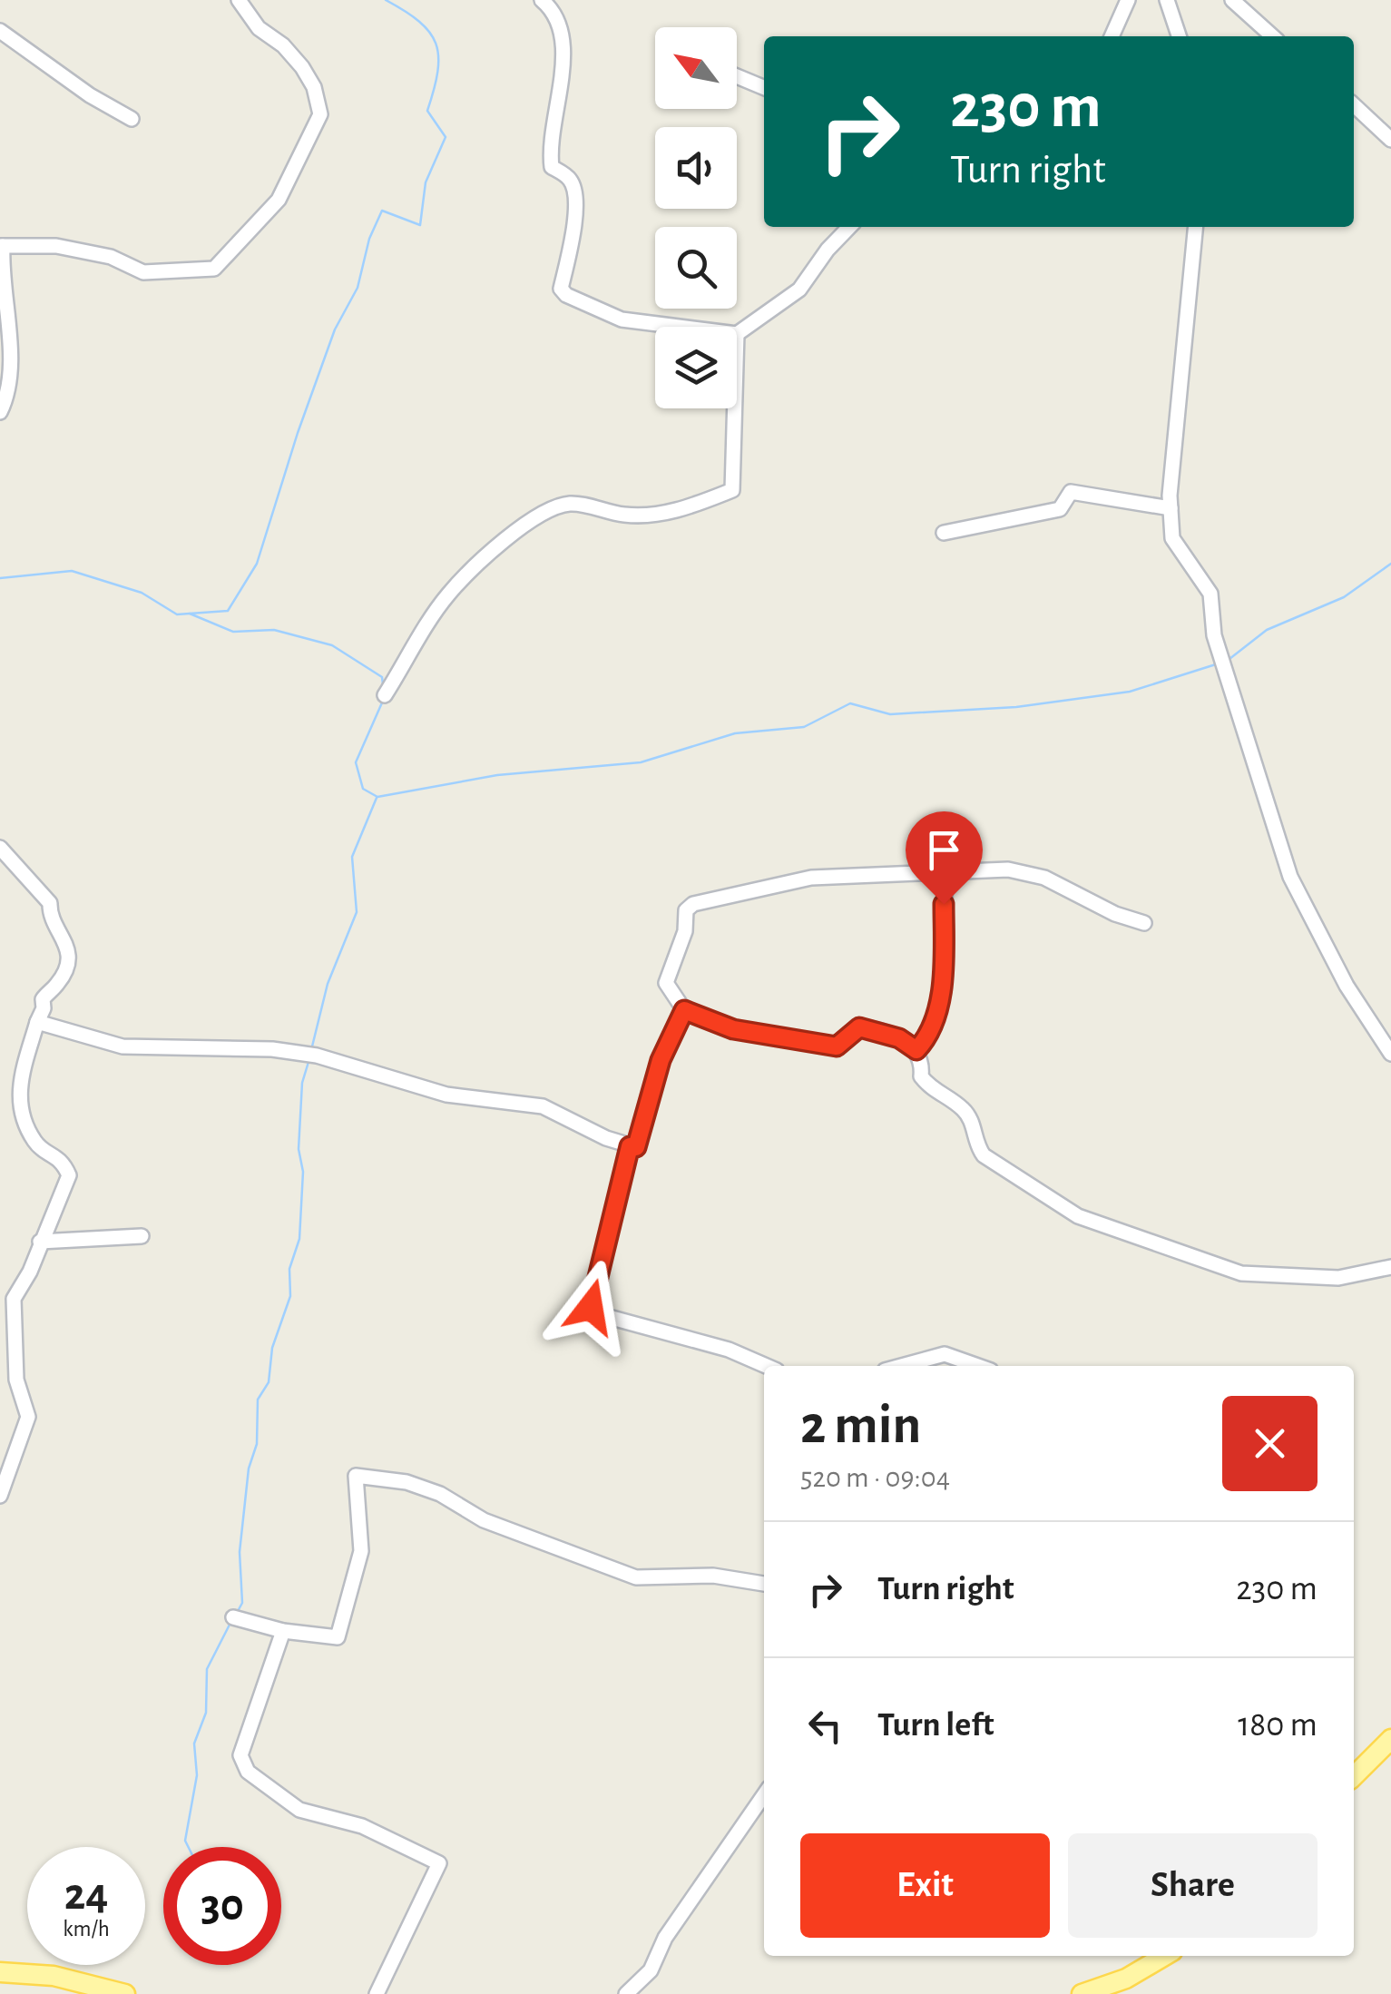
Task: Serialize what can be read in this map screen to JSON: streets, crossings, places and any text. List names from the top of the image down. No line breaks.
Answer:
{"north":"top left","page":{"turn":["230 m","Turn right"],"heading":["2 min","520 m · 09:04"],"list":[{"name":"Turn right","value":"230 m"},{"name":"Turn left","value":"180 m"}],"buttons":["Exit","Share"],"speed":"24 km/h","limit":"30"}}
